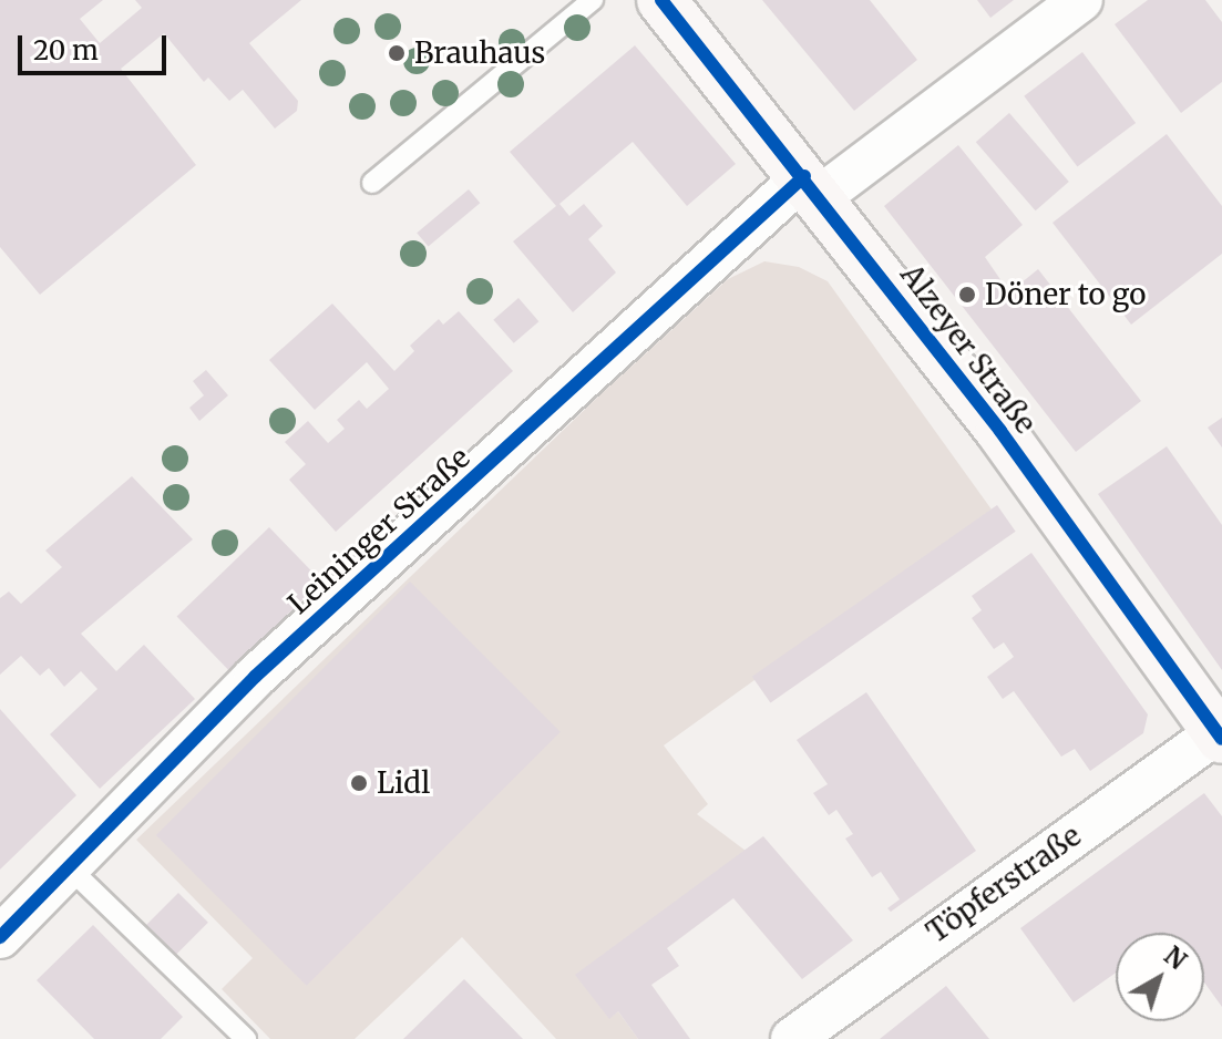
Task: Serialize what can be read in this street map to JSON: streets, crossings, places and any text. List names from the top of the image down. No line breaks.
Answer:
{"streets":{"street":["Alzeyer Straße","Leininger Straße","Töpferstraße"]},"crossings":[["Alzeyer Straße","Leininger Straße"],["Alzeyer Straße","Töpferstraße"]],"places":["Brauhaus","Döner to go","Lidl"],"scale_bar":"20 m","north":"top right"}
